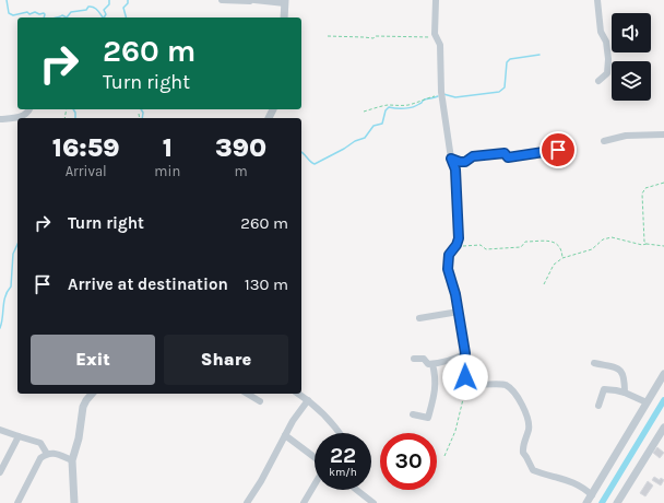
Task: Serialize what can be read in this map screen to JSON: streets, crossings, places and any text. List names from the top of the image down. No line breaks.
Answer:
{"page":{"turn":["260 m","Turn right"],"eta":["16:59","Arrival","1","min","390","m"],"list":[{"name":"Turn right","value":"260 m"},{"name":"Arrive at destination","value":"130 m"}],"buttons":["Exit","Share"],"speed":"22 km/h","limit":"30"}}
